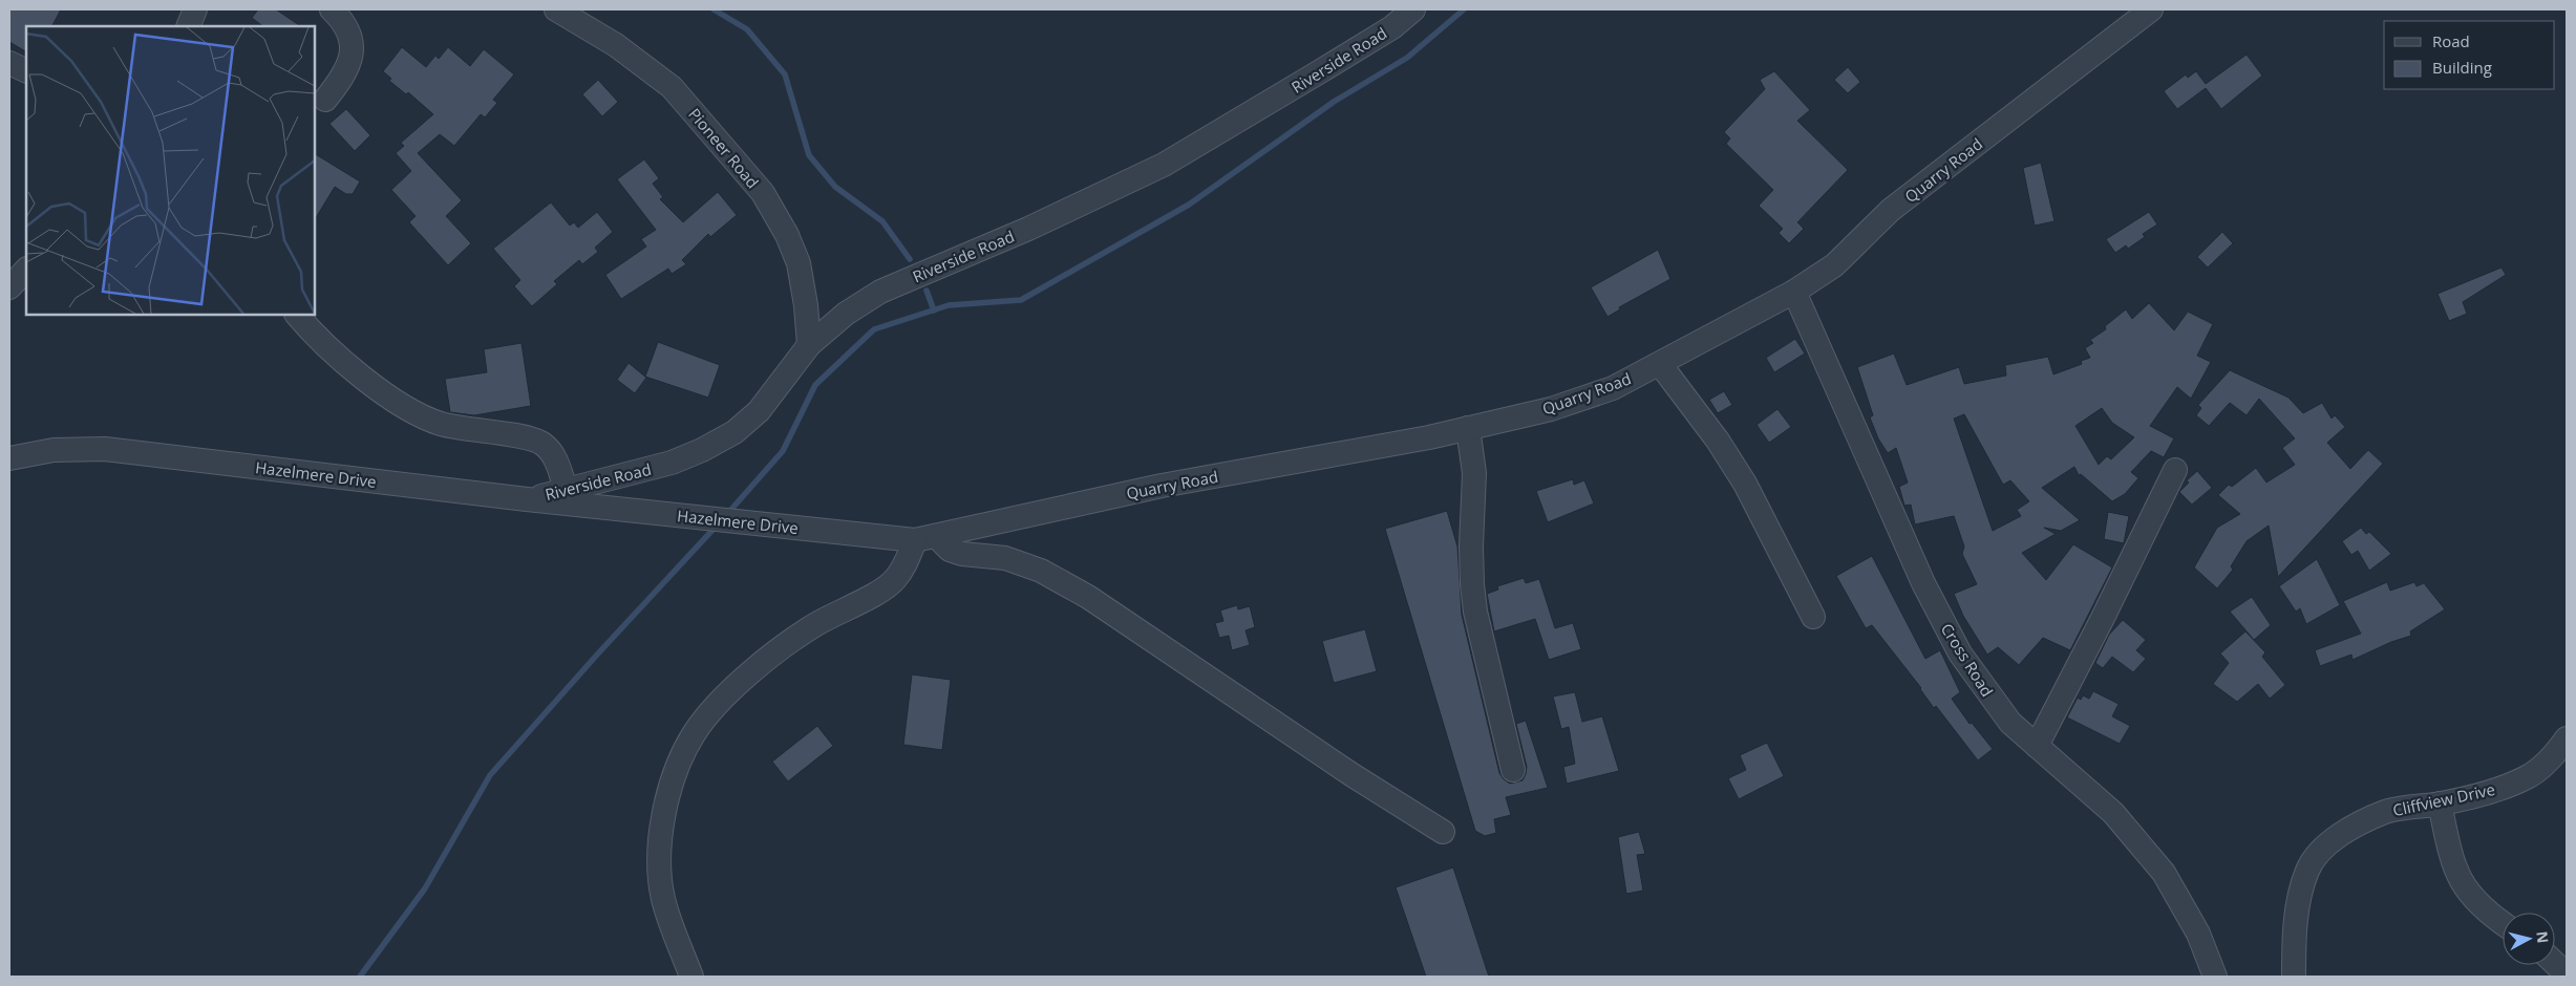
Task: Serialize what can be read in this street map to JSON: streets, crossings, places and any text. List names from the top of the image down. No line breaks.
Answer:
{"streets":{"street":["Riverside Road","Pioneer Road","Quarry Road","Hazelmere Drive","Cross Road","Cliffview Drive"]},"crossings":[["Riverside Road","Pioneer Road"],["Riverside Road","Hazelmere Drive"],["Quarry Road","Hazelmere Drive"],["Quarry Road","Cross Road"]],"legend":["Road","Building"],"north":"right"}
